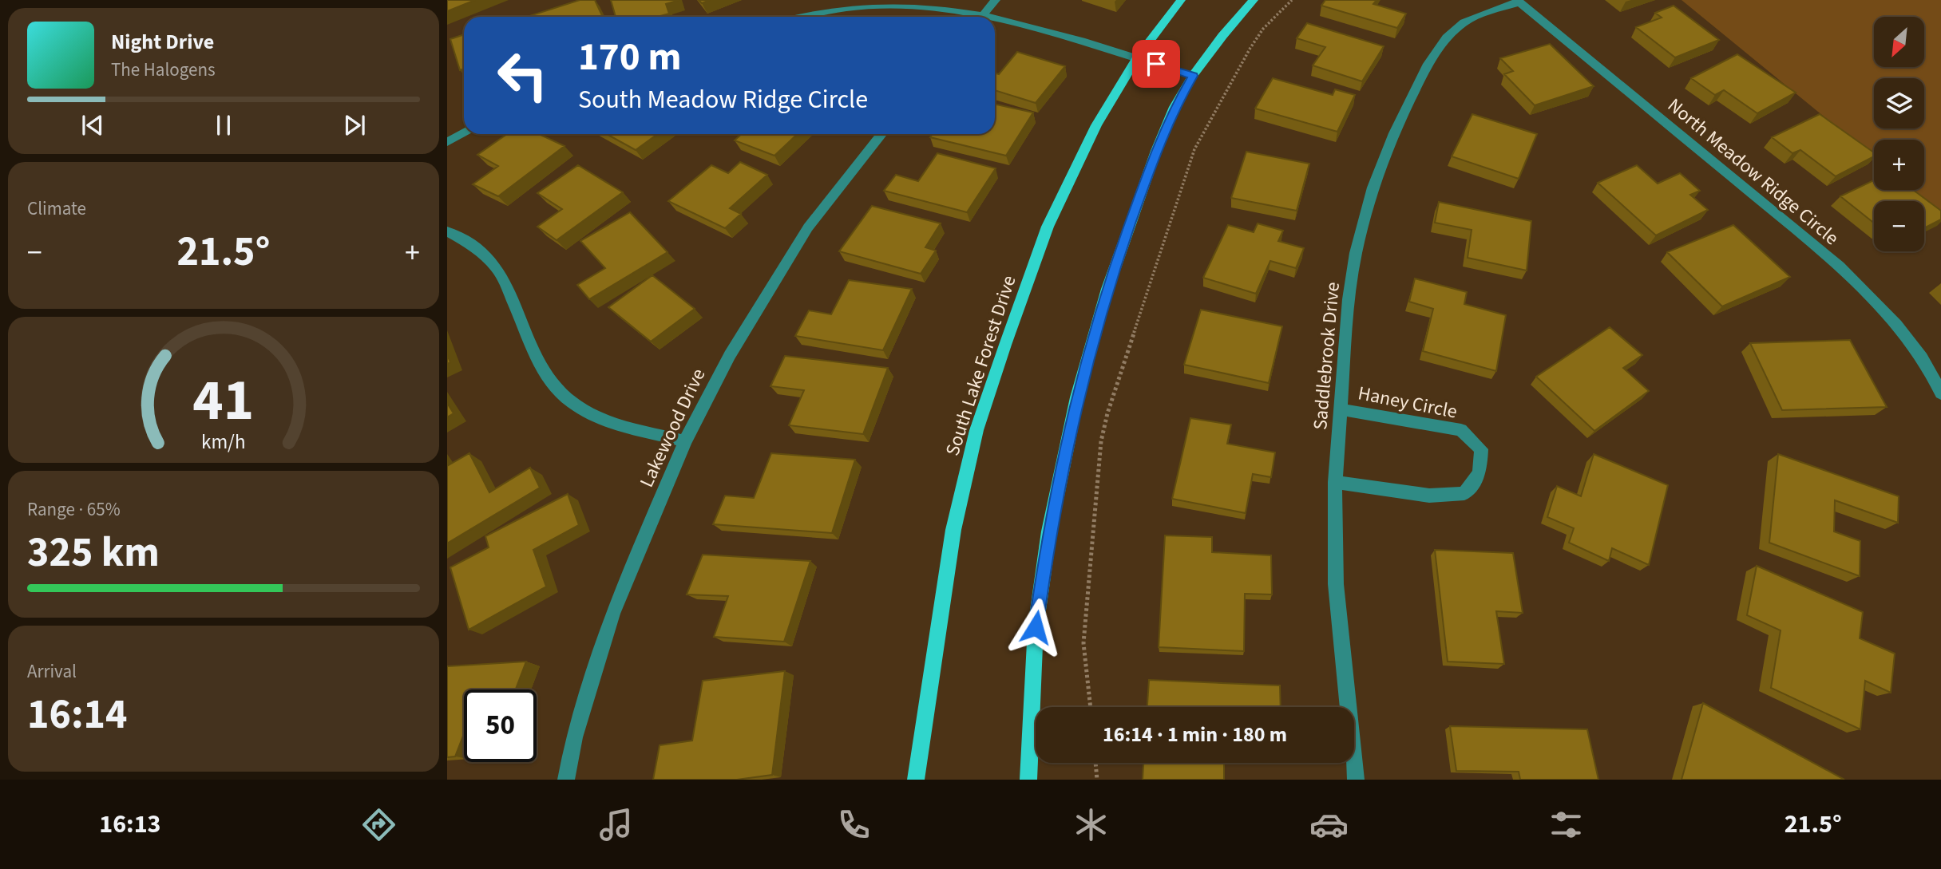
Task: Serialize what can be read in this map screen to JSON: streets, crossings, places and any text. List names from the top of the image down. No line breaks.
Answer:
{"streets":{"main road":["South Lake Forest Drive"],"street":["North Meadow Ridge Circle","Saddlebrook Drive","Haney Circle","Lakewood Drive"]},"crossings":[["North Meadow Ridge Circle","Saddlebrook Drive"],["Saddlebrook Drive","Haney Circle"]],"north":"bottom left","page":{"map_buttons":["+","−"],"turn":["170 m","South Meadow Ridge Circle"],"song":["Night Drive","The Halogens"],"tile":["Climate",["Range · 65%","325 km"],["Arrival","16:14"]],"heat":["−","21.5°","+"],"limit":"50","trip":"16:14 · 1 min · 180 m","tabs":["16:13","21.5°"],"gauge":["41","km/h"]}}
